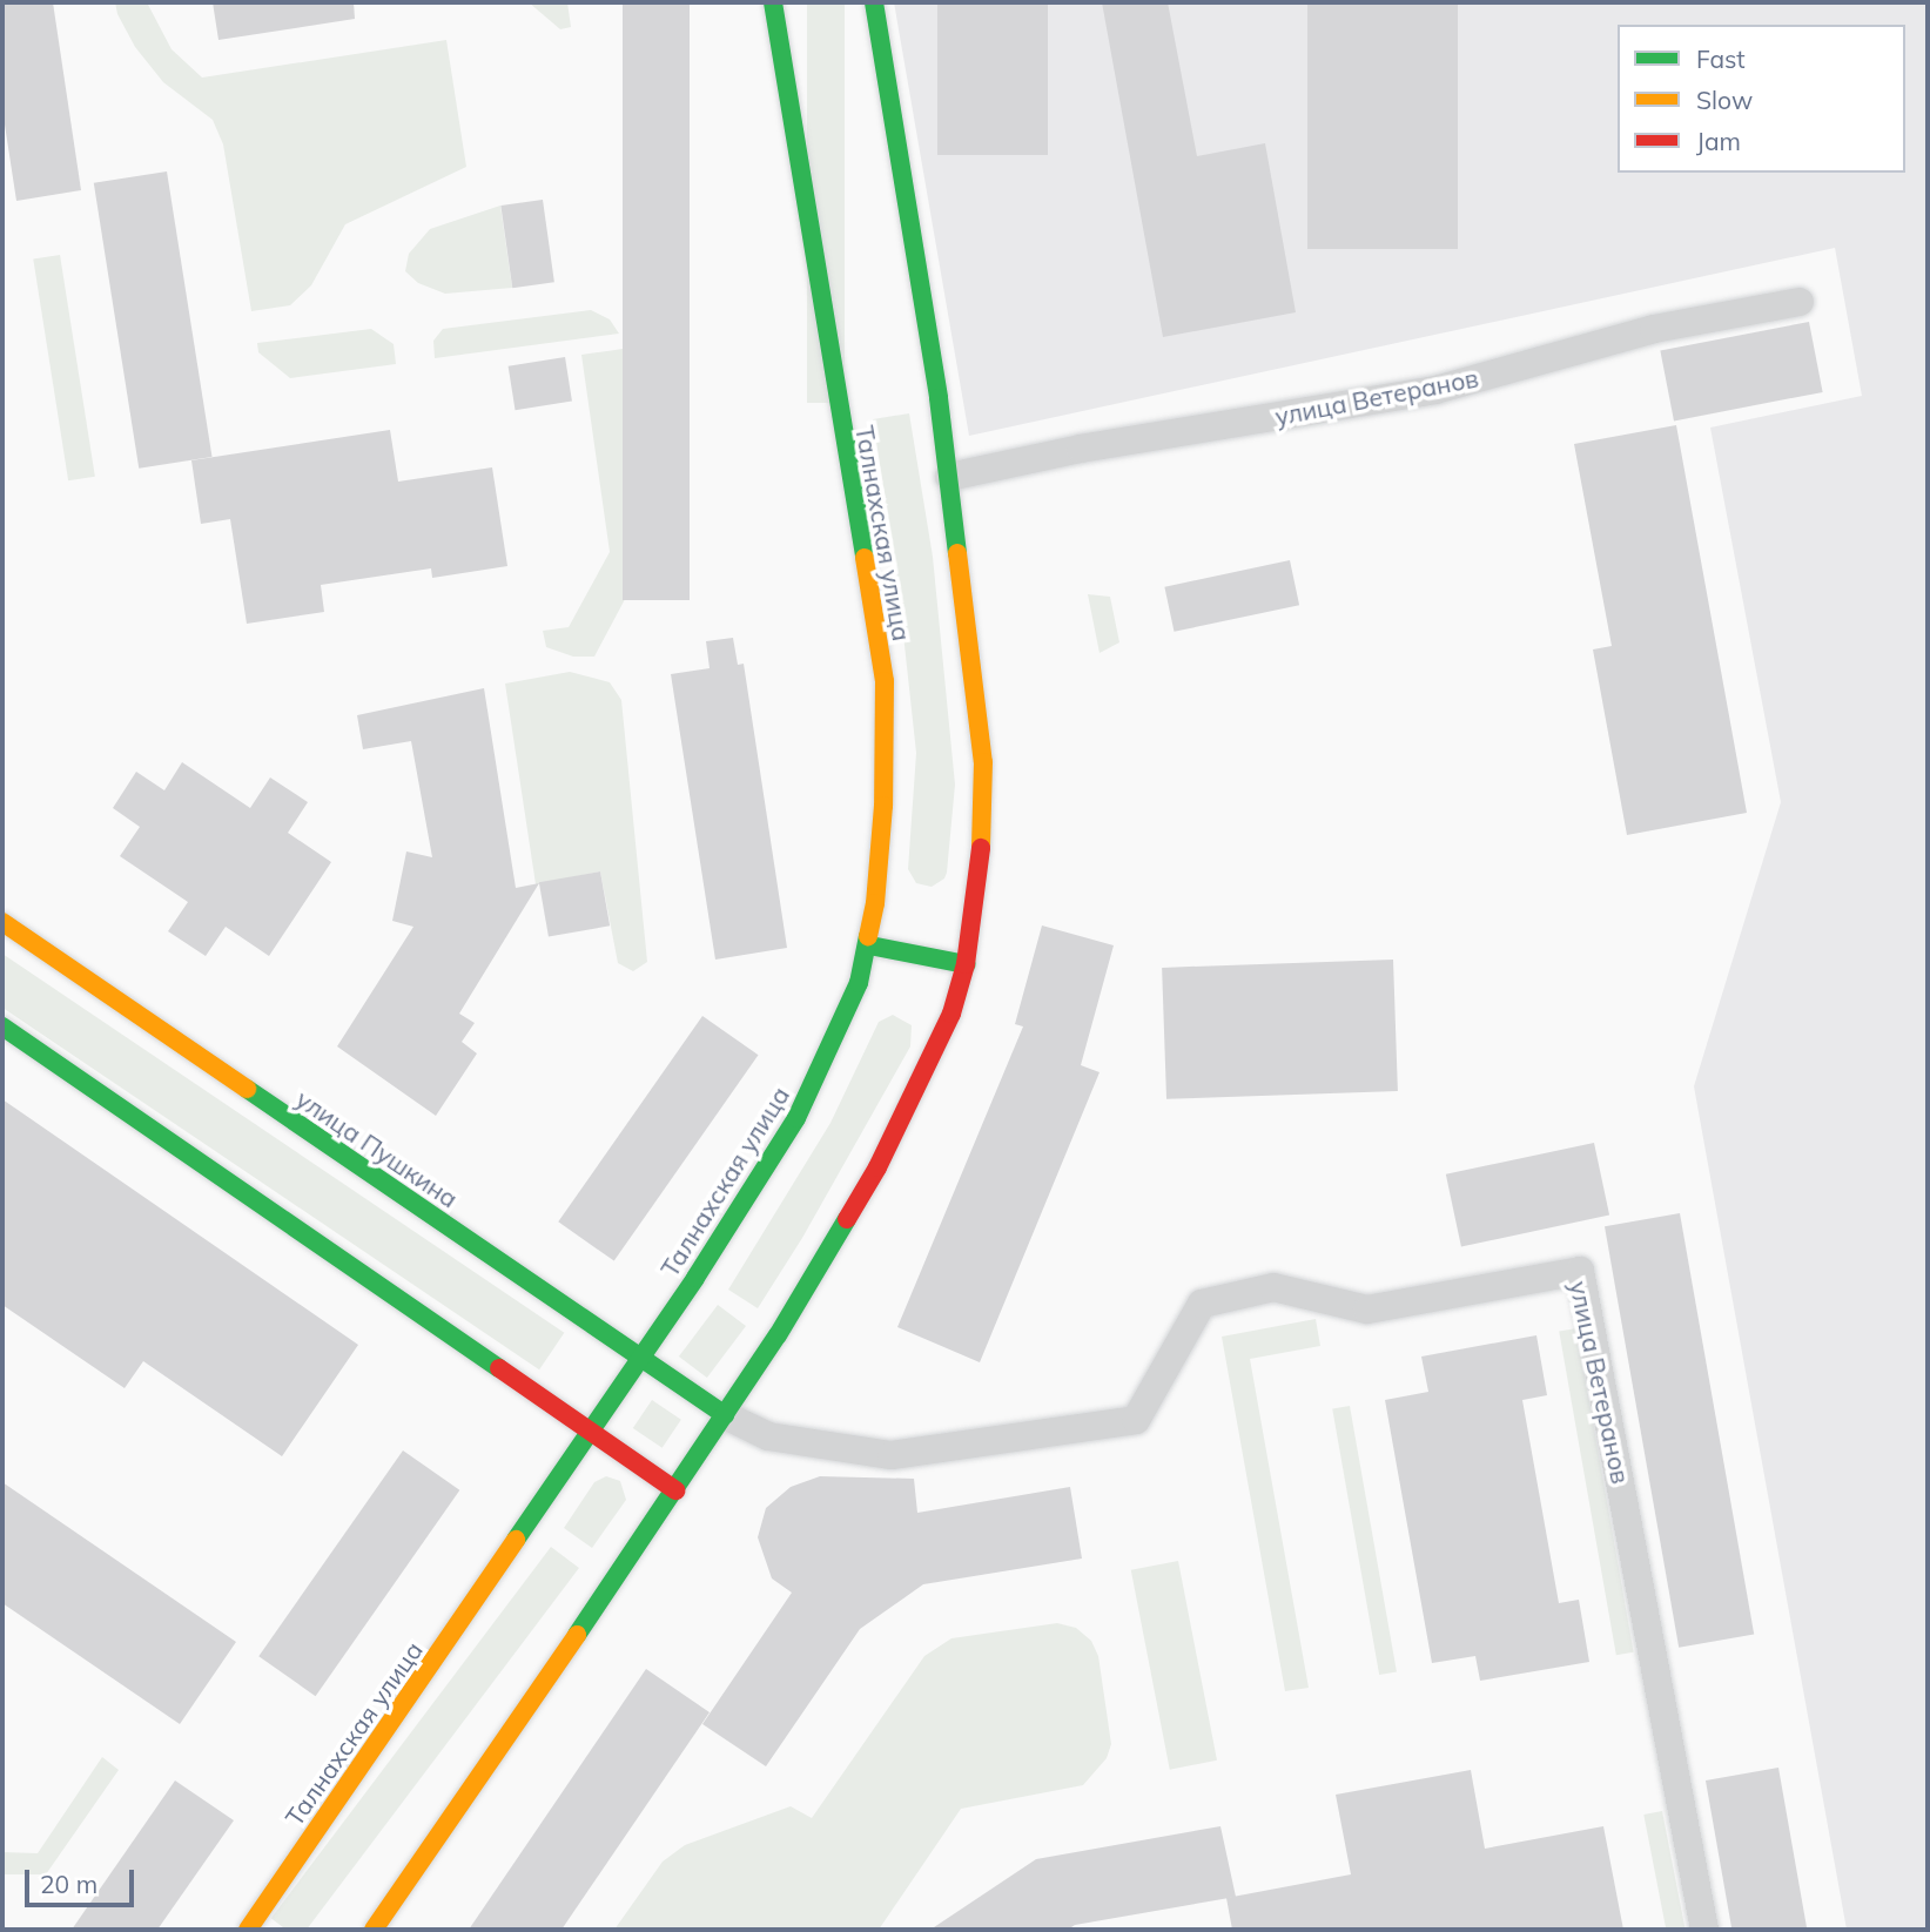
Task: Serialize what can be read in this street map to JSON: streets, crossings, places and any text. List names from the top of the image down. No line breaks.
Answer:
{"streets":{"street":["улица Ветеранов","Талнахская улица","улица Пушкина"]},"crossings":[["улица Ветеранов","улица Пушкина"],["Талнахская улица","улица Пушкина"]],"legend":["Fast","Slow","Jam"],"scale_bar":"20 m"}
